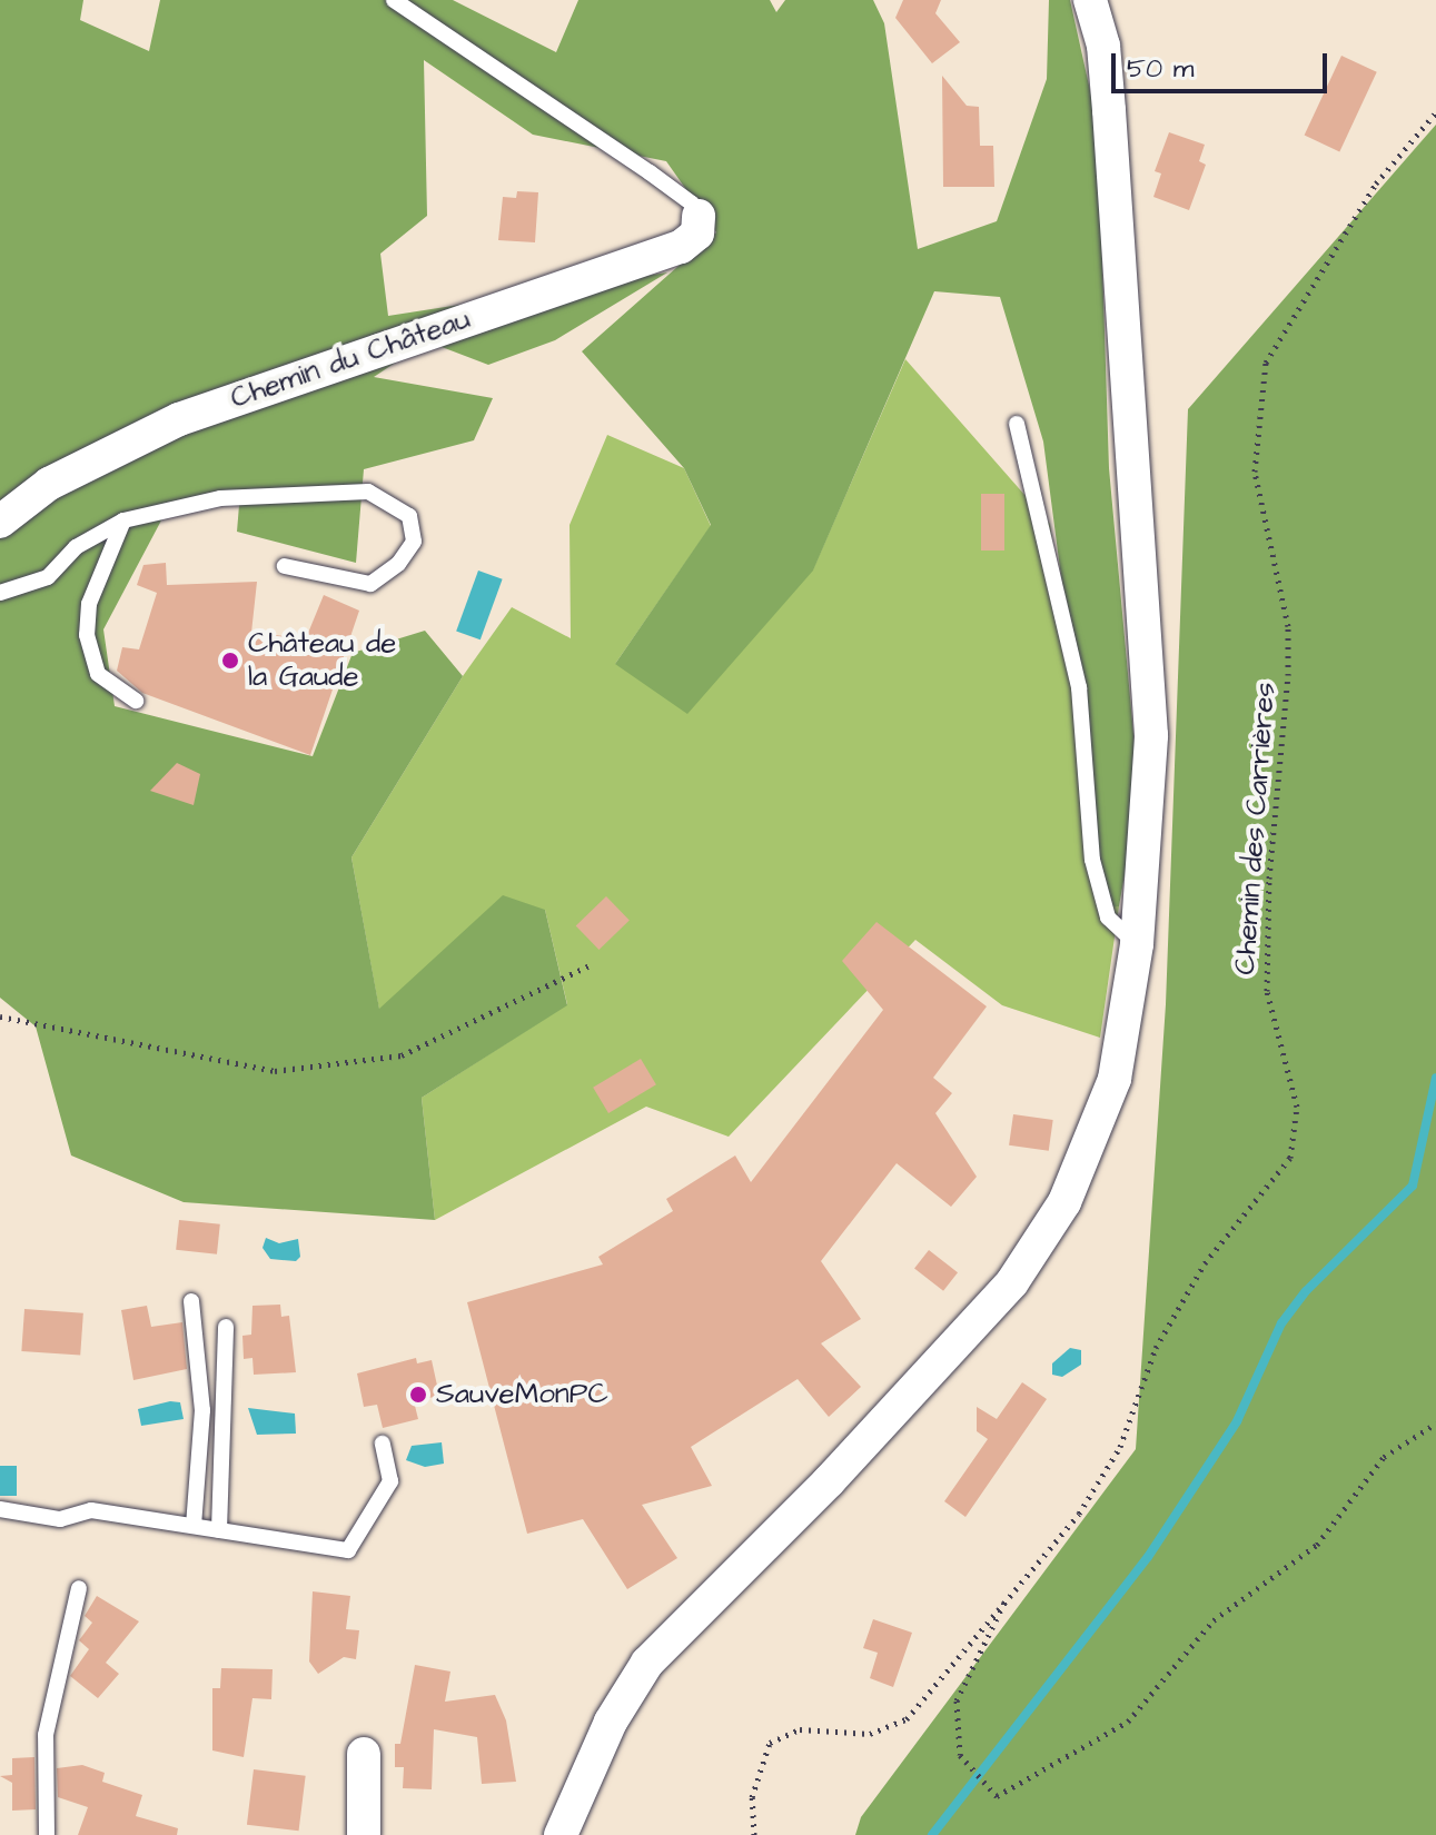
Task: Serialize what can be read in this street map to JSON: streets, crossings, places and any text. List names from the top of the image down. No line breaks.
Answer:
{"streets":{"street":["Chemin du Château"],"path":["Chemin des Carrières"]},"places":["Château de la Gaude","SauveMonPC"],"scale_bar":"50 m"}
